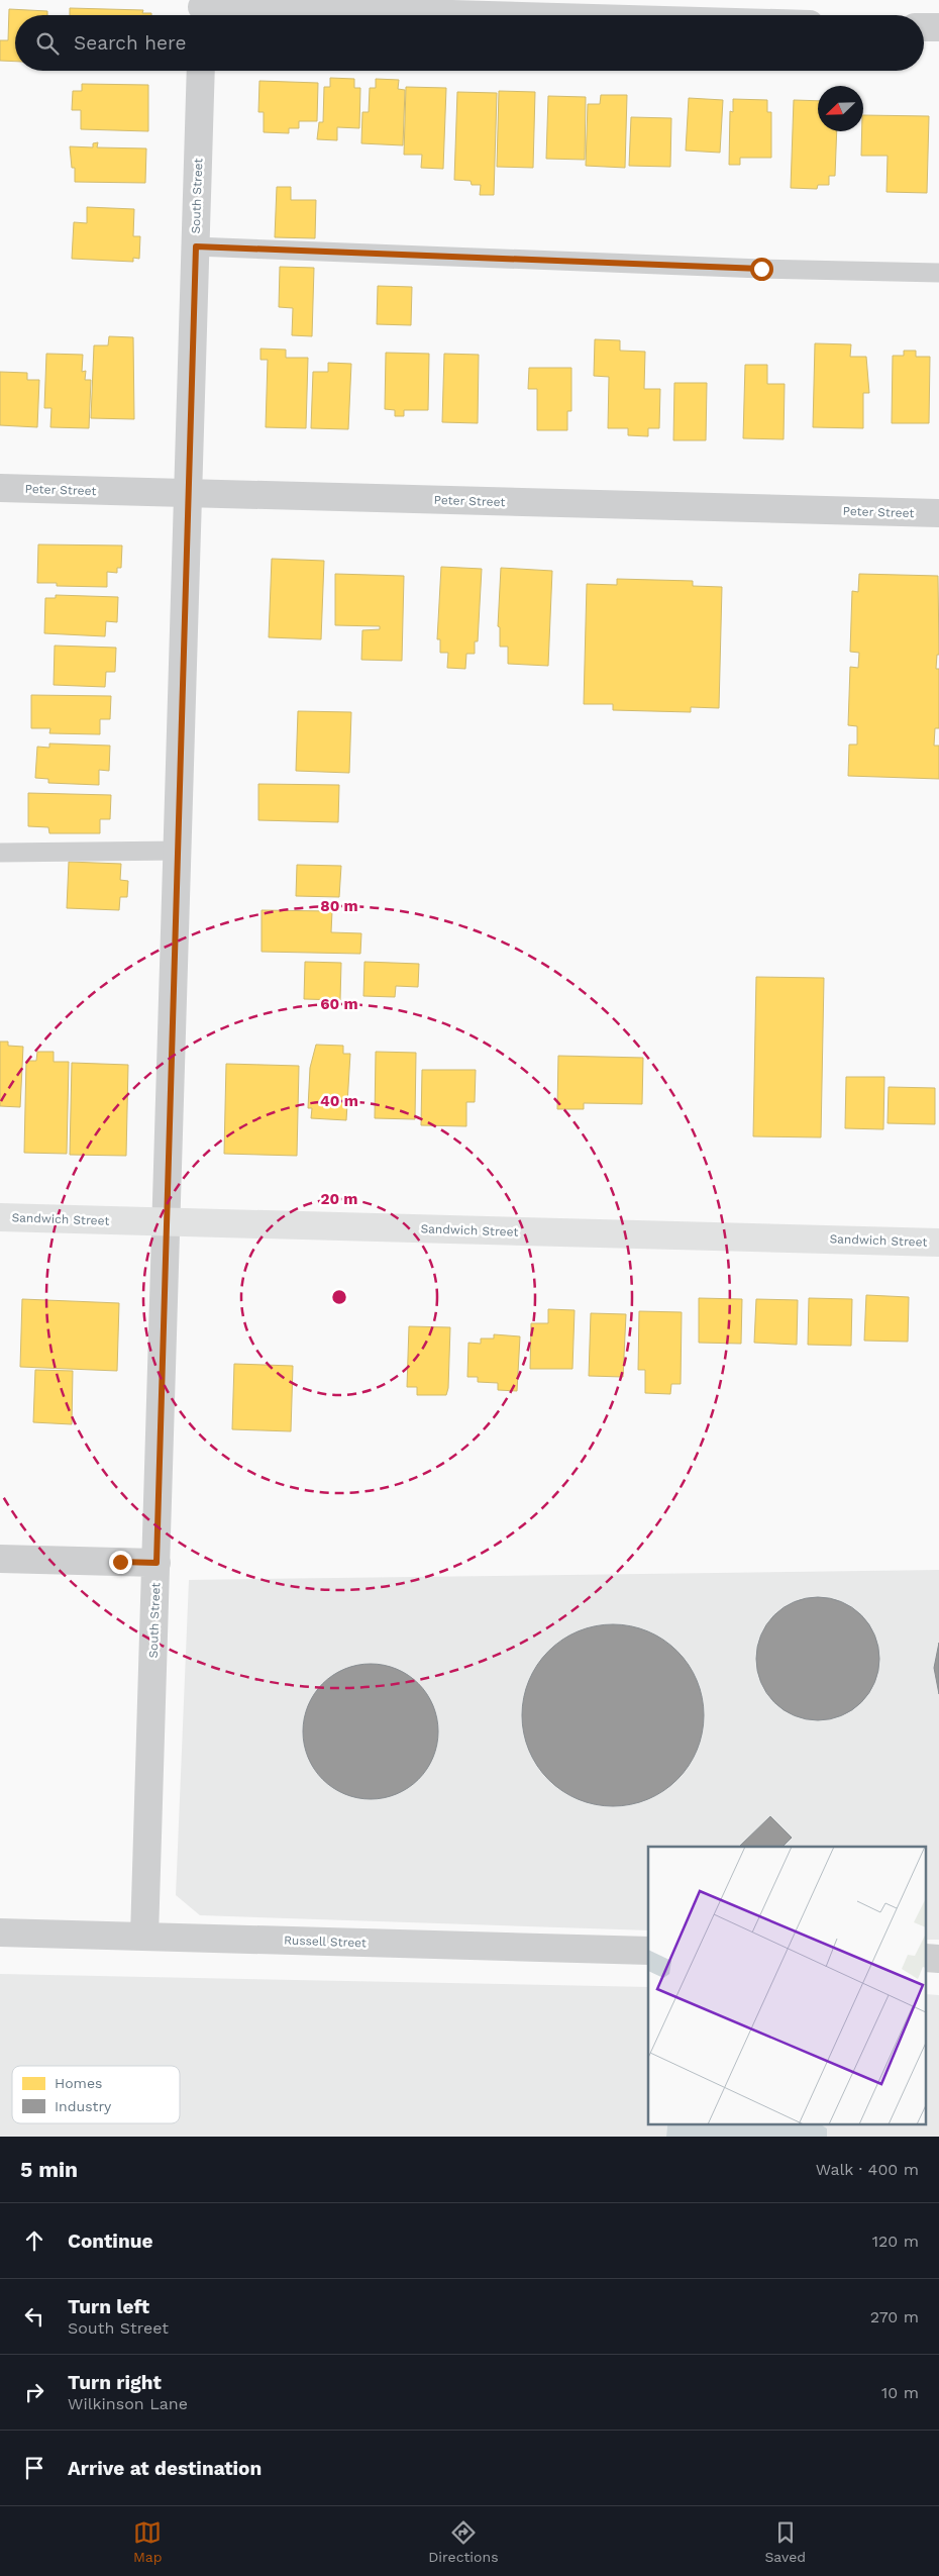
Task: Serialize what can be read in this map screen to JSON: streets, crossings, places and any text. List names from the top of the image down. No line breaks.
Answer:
{"streets":{"main road":["Sandwich Street"],"street":["South Street","Peter Street","Russell Street"]},"crossings":[["South Street","Peter Street"],["South Street","Sandwich Street"],["South Street","Russell Street"]],"legend":["Homes","Industry"],"north":"bottom left","page":{"search":"Search here","heading":["5 min","Walk · 400 m"],"list":[["Continue","120 m"],["Turn left","South Street","270 m"],["Turn right","Wilkinson Lane","10 m"],"Arrive at destination"],"nav":["Map","Directions","Saved"]},"rings":["80 m","60 m","40 m","20 m"]}
